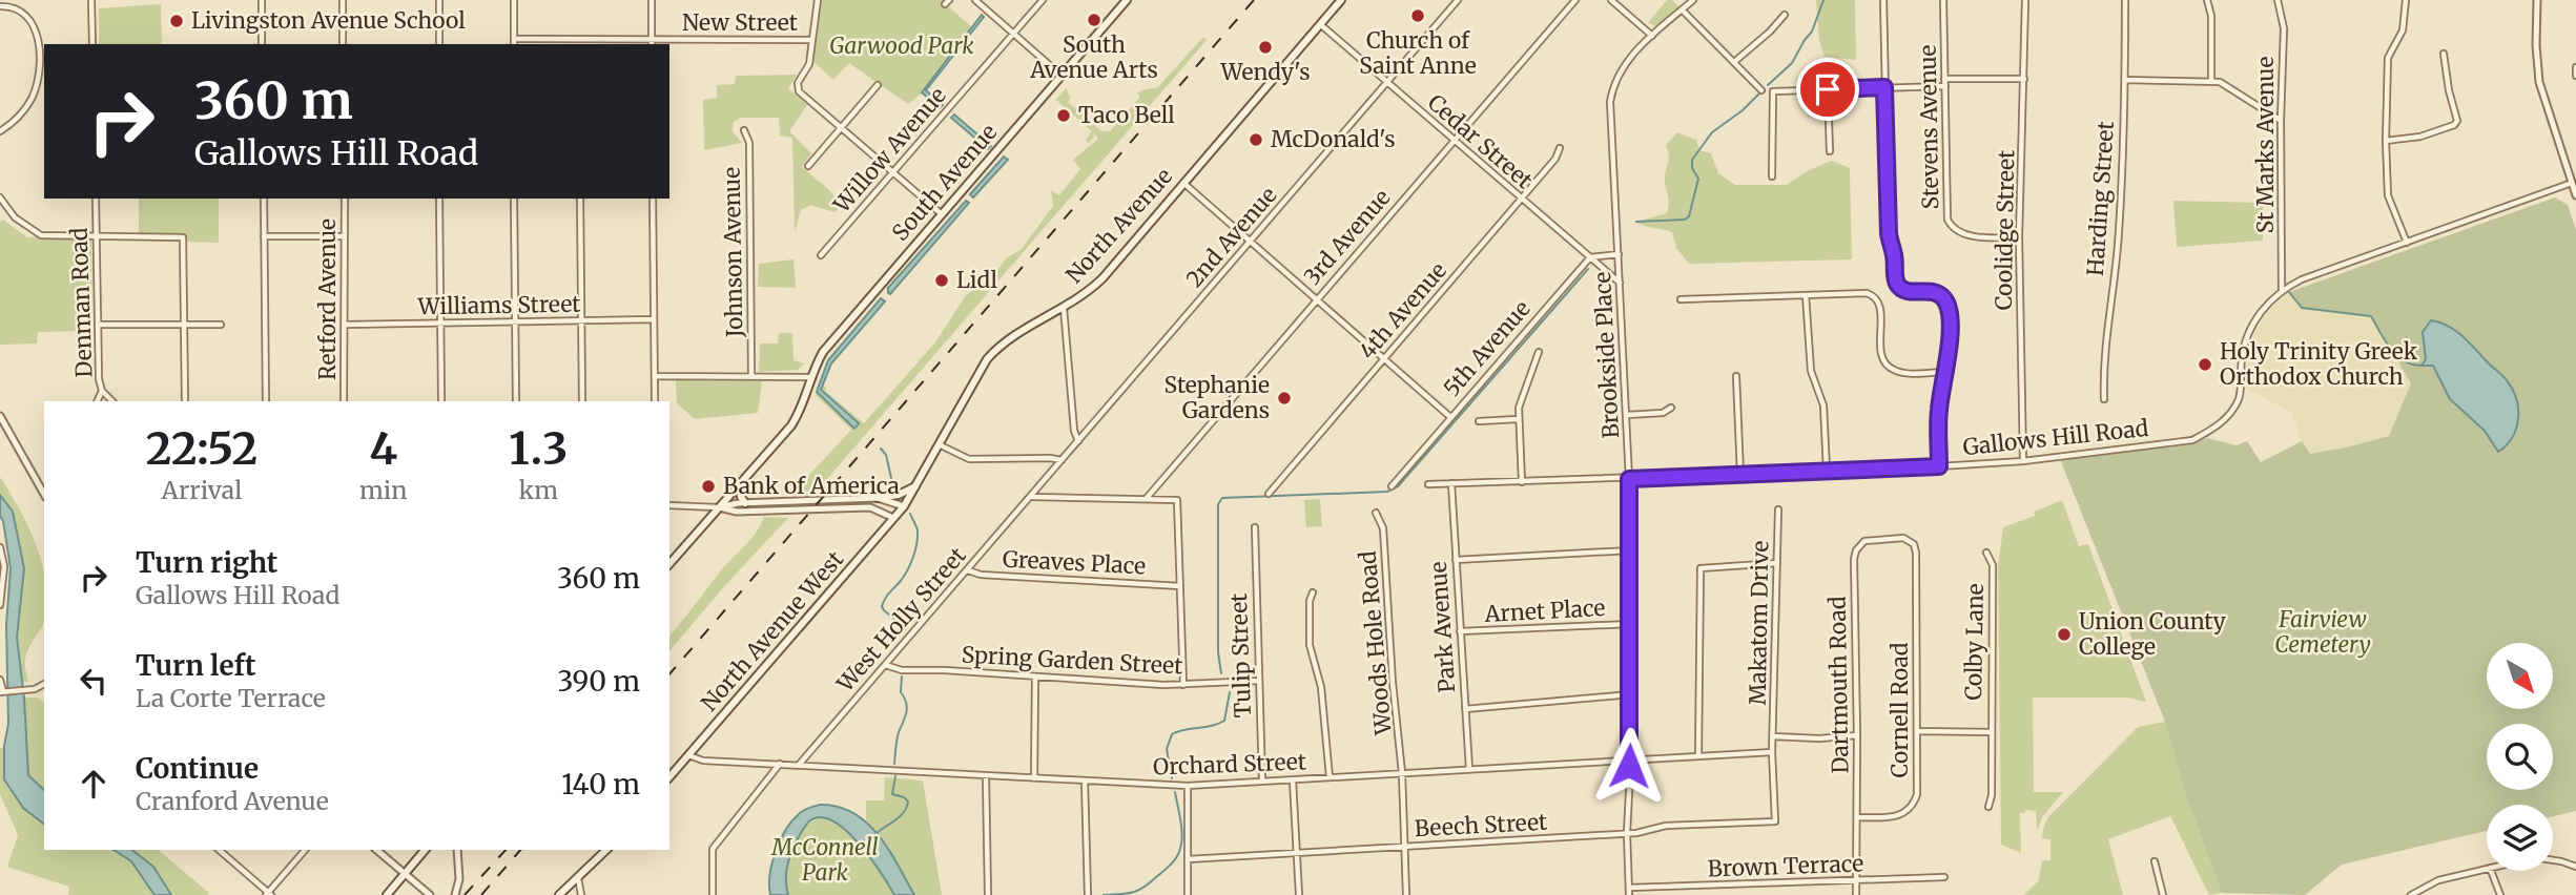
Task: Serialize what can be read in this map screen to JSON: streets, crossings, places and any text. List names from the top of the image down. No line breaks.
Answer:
{"streets":{"main road":["South Avenue","North Avenue","North Avenue West"],"street":["New Street","Stevens Avenue","Cedar Street","St Marks Avenue","Willow Avenue","Harding Street","Coolidge Street","2nd Avenue","3rd Avenue","Johnson Avenue","Retford Avenue","Denman Road","Williams Street","4th Avenue","5th Avenue","Brookside Place","Gallows Hill Road","Greaves Place","Arnet Place","West Holly Street","Makatom Drive","Park Avenue","Colby Lane","Woods Hole Road","Tulip Street","Spring Garden Street","Dartmouth Road","Cornell Road","Orchard Street","Beech Street","Brown Terrace"]},"crossings":[["New Street","Willow Avenue"],["New Street","South Avenue"],["Stevens Avenue","Coolidge Street"],["Cedar Street","North Avenue"],["Cedar Street","2nd Avenue"],["Cedar Street","3rd Avenue"],["Cedar Street","4th Avenue"],["Cedar Street","5th Avenue"],["Cedar Street","Brookside Place"],["St Marks Avenue","Gallows Hill Road"],["North Avenue","North Avenue West"],["Coolidge Street","Gallows Hill Road"],["2nd Avenue","West Holly Street"],["Retford Avenue","Williams Street"],["Brookside Place","Gallows Hill Road"],["Brookside Place","Arnet Place"],["Brookside Place","Orchard Street"],["Brookside Place","Beech Street"],["Brookside Place","Brown Terrace"],["Gallows Hill Road","Park Avenue"],["Greaves Place","West Holly Street"],["Arnet Place","Park Avenue"],["West Holly Street","Spring Garden Street"],["West Holly Street","Orchard Street"],["Makatom Drive","Orchard Street"],["Makatom Drive","Beech Street"],["Park Avenue","Orchard Street"],["North Avenue West","Orchard Street"],["Colby Lane","Cornell Road"],["Woods Hole Road","Orchard Street"],["Woods Hole Road","Beech Street"],["Tulip Street","Spring Garden Street"],["Tulip Street","Orchard Street"],["Dartmouth Road","Cornell Road"],["Dartmouth Road","Brown Terrace"],["Orchard Street","Beech Street"]],"parks":["Garwood Park","Fairview Cemetery","McConnell Park"],"places":["Church of Saint Anne","South Avenue Arts","Livingston Avenue School","Wendy's","Taco Bell","McDonald's","Lidl","Holy Trinity Greek Orthodox Church","Stephanie Gardens","Bank of America","Union County College"],"north":"bottom right","page":{"turn":["360 m","Gallows Hill Road"],"eta":["22:52","Arrival","4","min","1.3","km"],"list":[{"name":"Turn right","note":"Gallows Hill Road","value":"360 m"},{"name":"Turn left","note":"La Corte Terrace","value":"390 m"},{"name":"Continue","note":"Cranford Avenue","value":"140 m"}]}}
